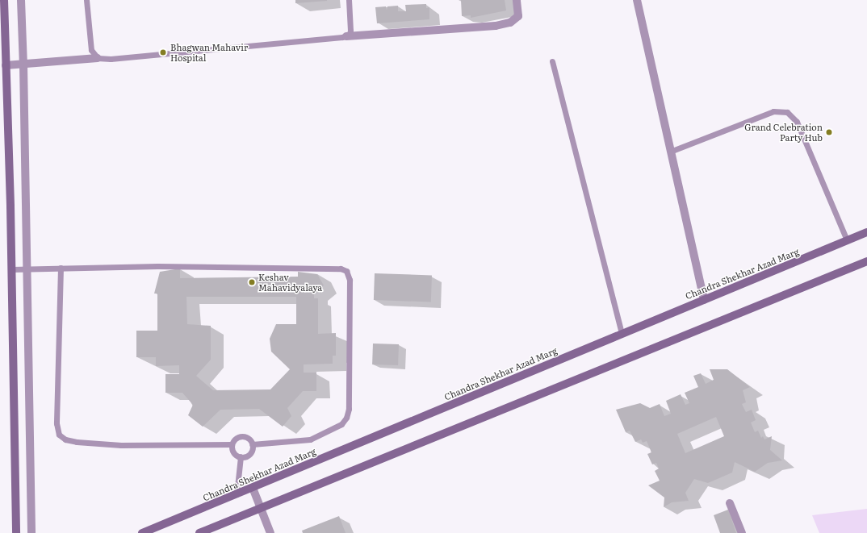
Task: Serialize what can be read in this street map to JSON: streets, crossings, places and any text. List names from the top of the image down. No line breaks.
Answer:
{"streets":{"street":["Chandra Shekhar Azad Marg"]},"places":["Bhagwan Mahavir Hospital","Grand Celebration Party Hub","Keshav Mahavidyalaya"]}
